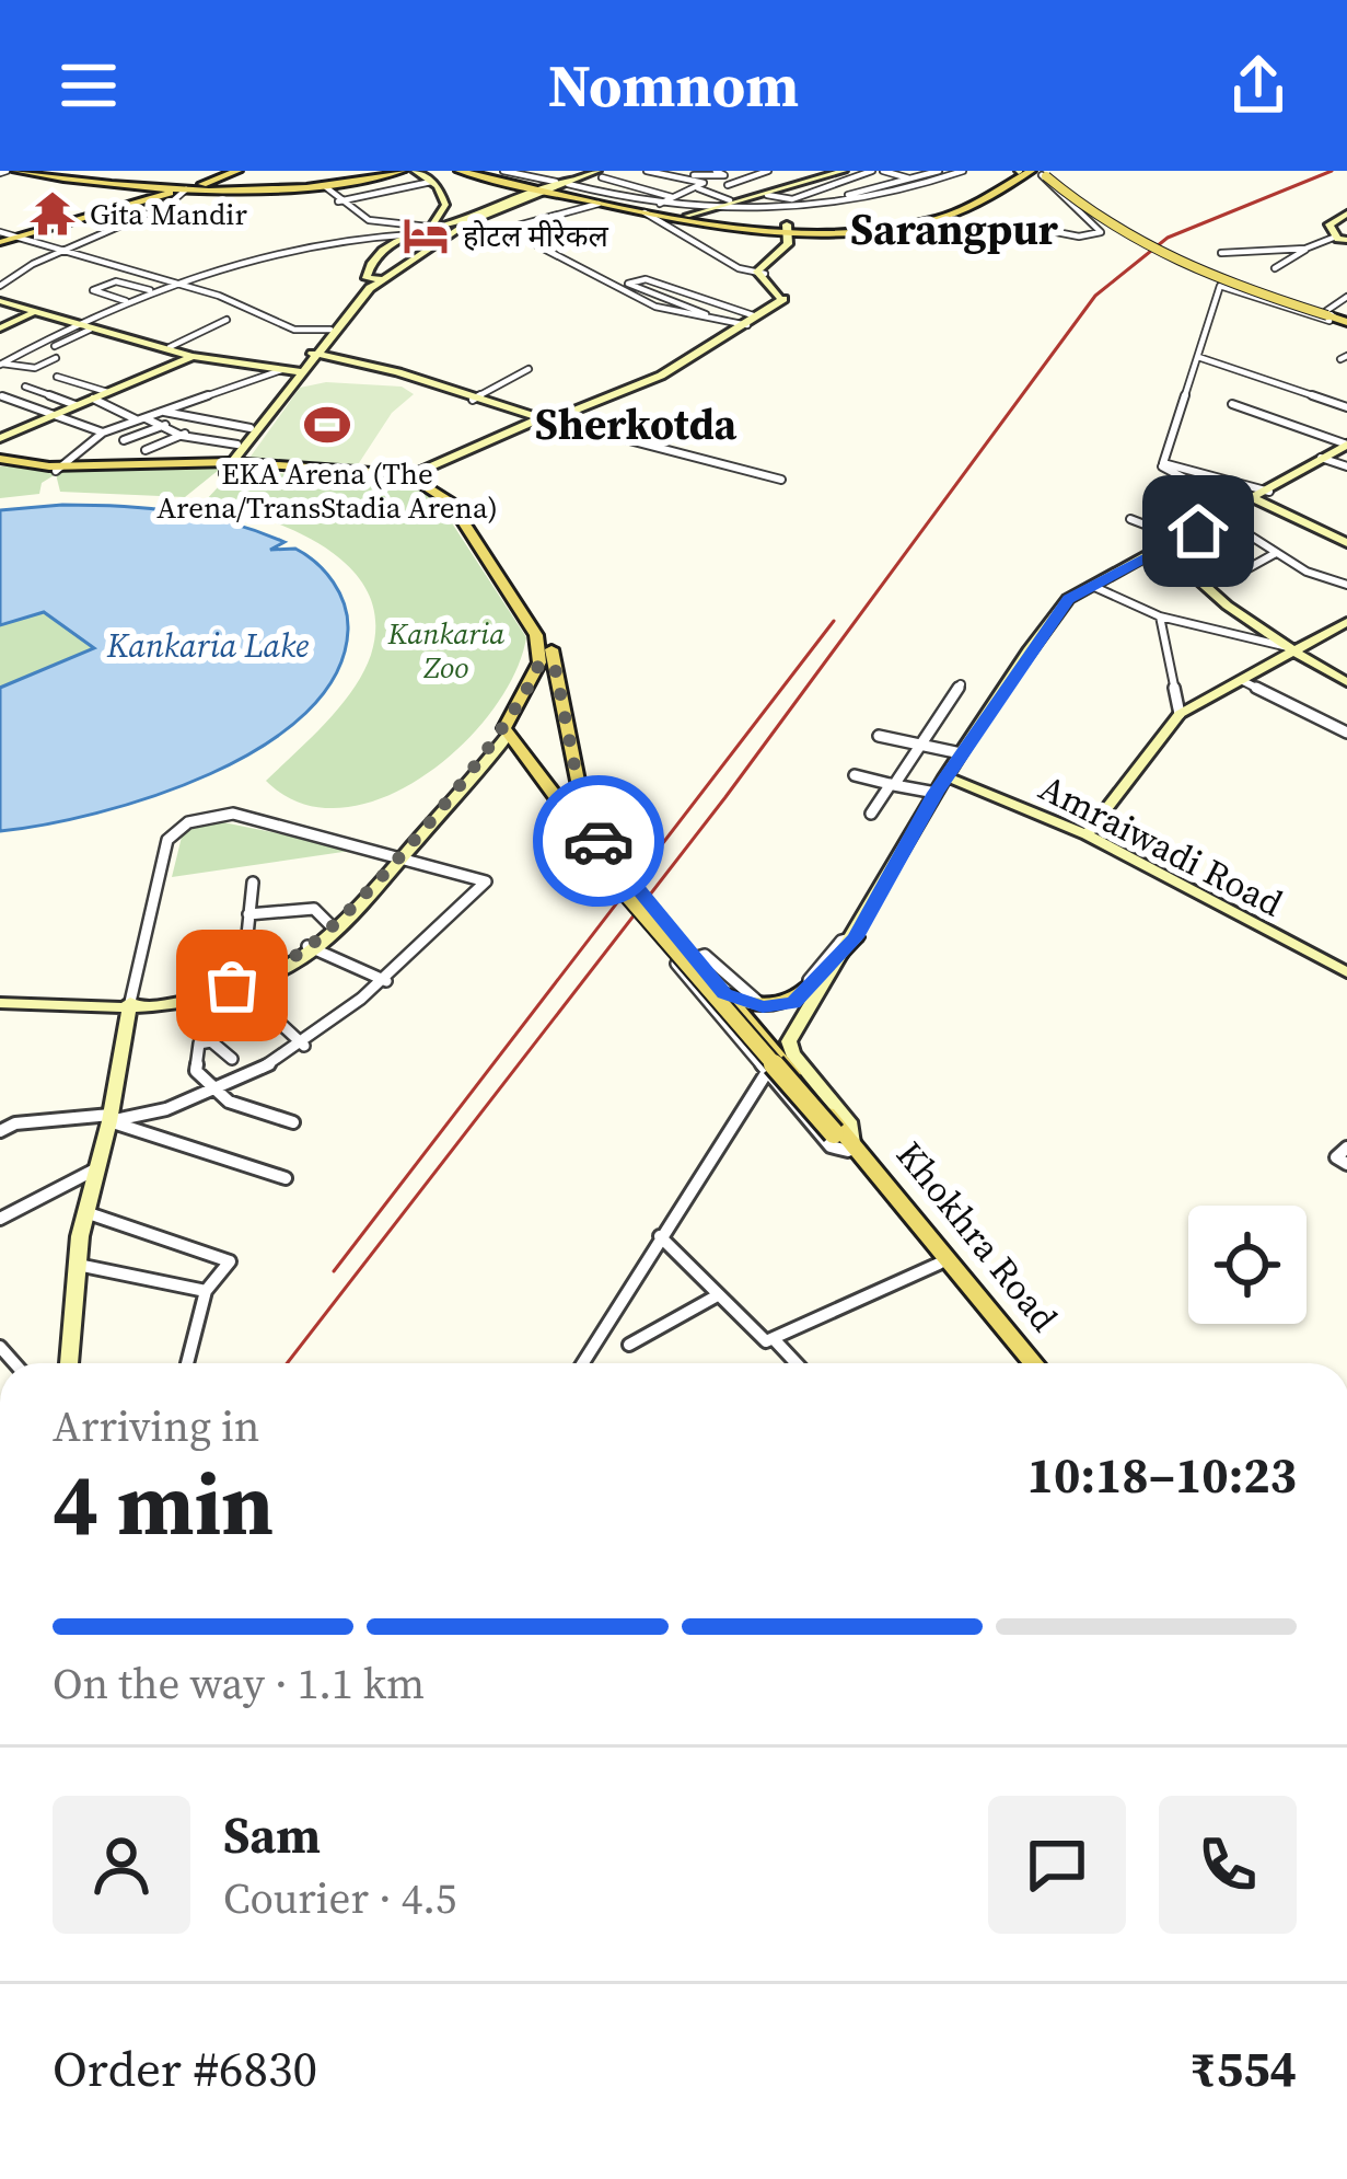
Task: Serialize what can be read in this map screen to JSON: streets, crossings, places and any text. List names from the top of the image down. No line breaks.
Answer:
{"streets":{"main road":["Amraiwadi Road","Khokhra Road"]},"districts":["Sarangpur","Sherkotda"],"water":["Kankaria Lake"],"parks":["Kankaria Zoo"],"places":{"temple":["Gita Mandir"],"hotel":["होटल मीरेकल"],"sports":["EKA Arena (The Arena/TransStadia Arena)"]},"page":{"header":"Nomnom","heading":["4 min","Arriving in","10:18–10:23"],"panel":["Sam","Courier · 4.5","Order #6830","₹554"],"bar":"On the way · 1.1 km"}}
